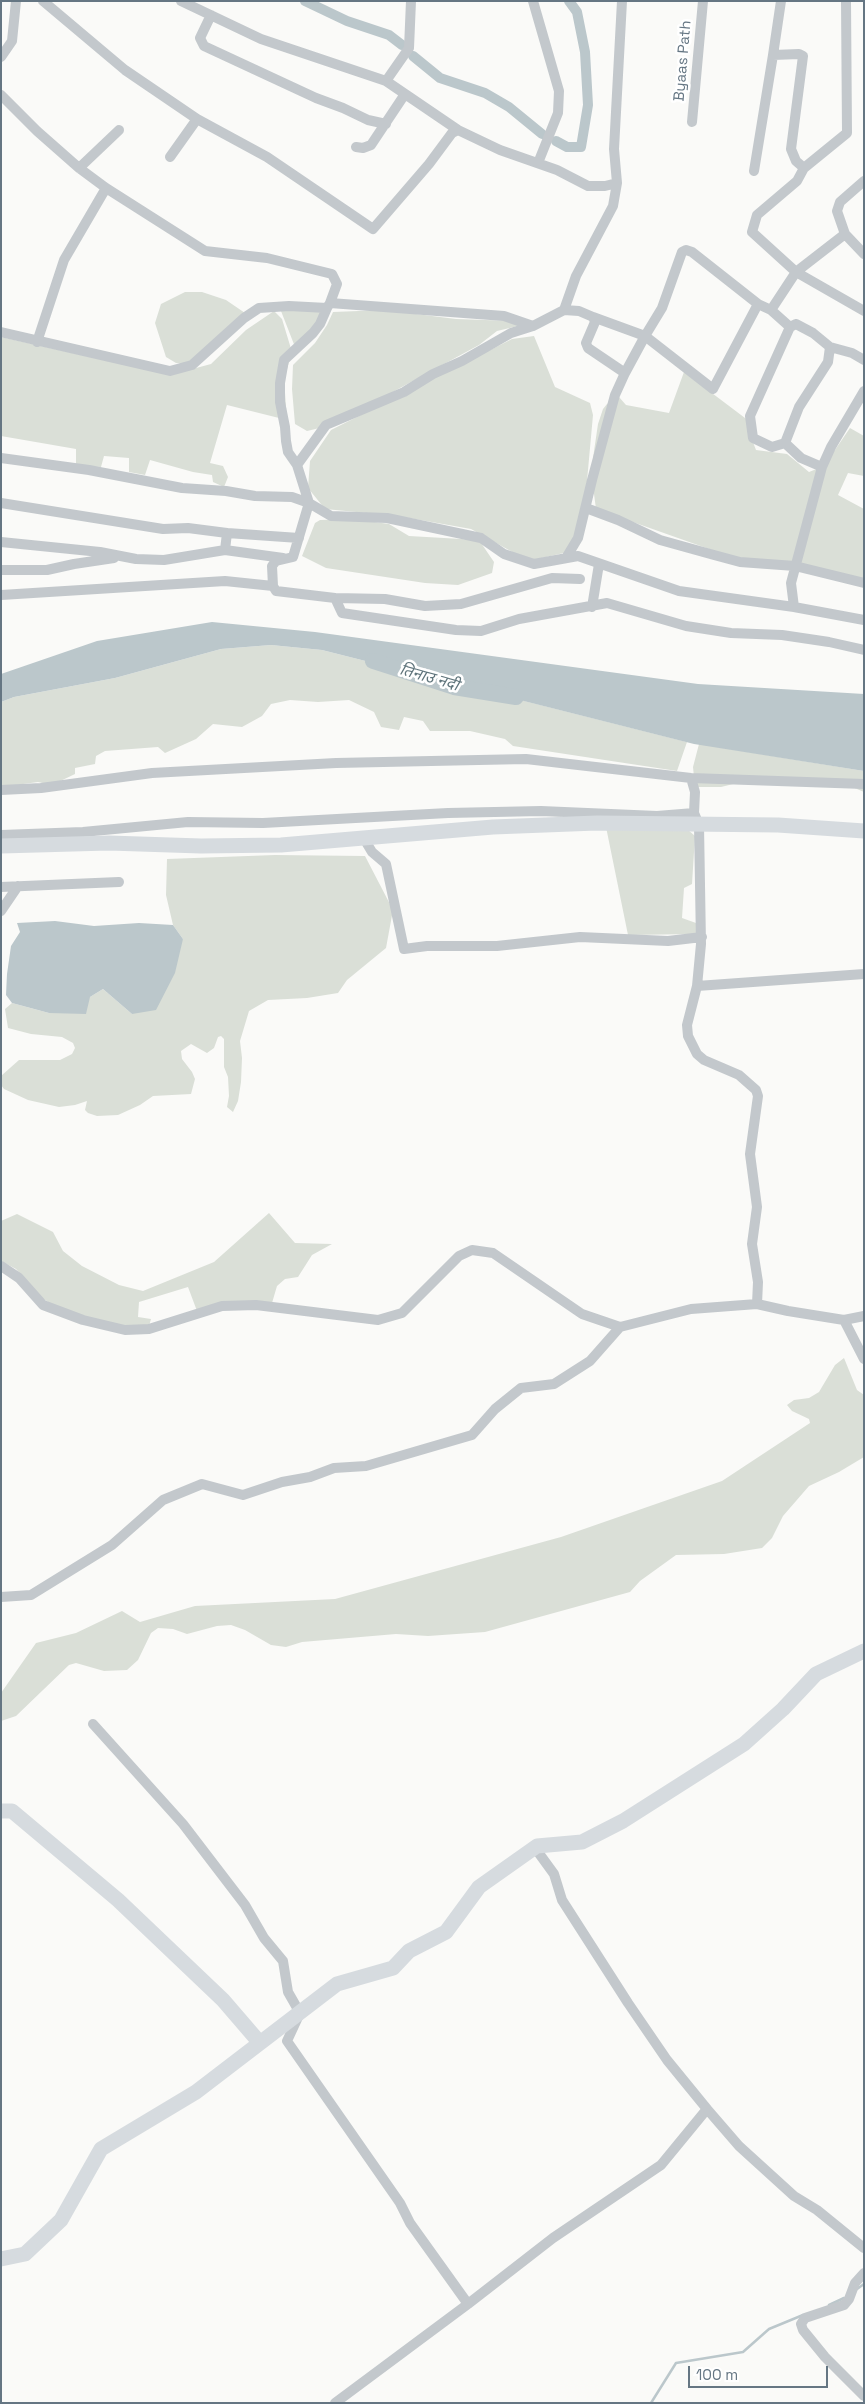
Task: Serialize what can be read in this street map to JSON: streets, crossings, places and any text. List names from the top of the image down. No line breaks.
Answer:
{"streets":{"street":["Byaas Path"]},"water":["तिनाउ नदी"],"scale_bar":"100 m"}
